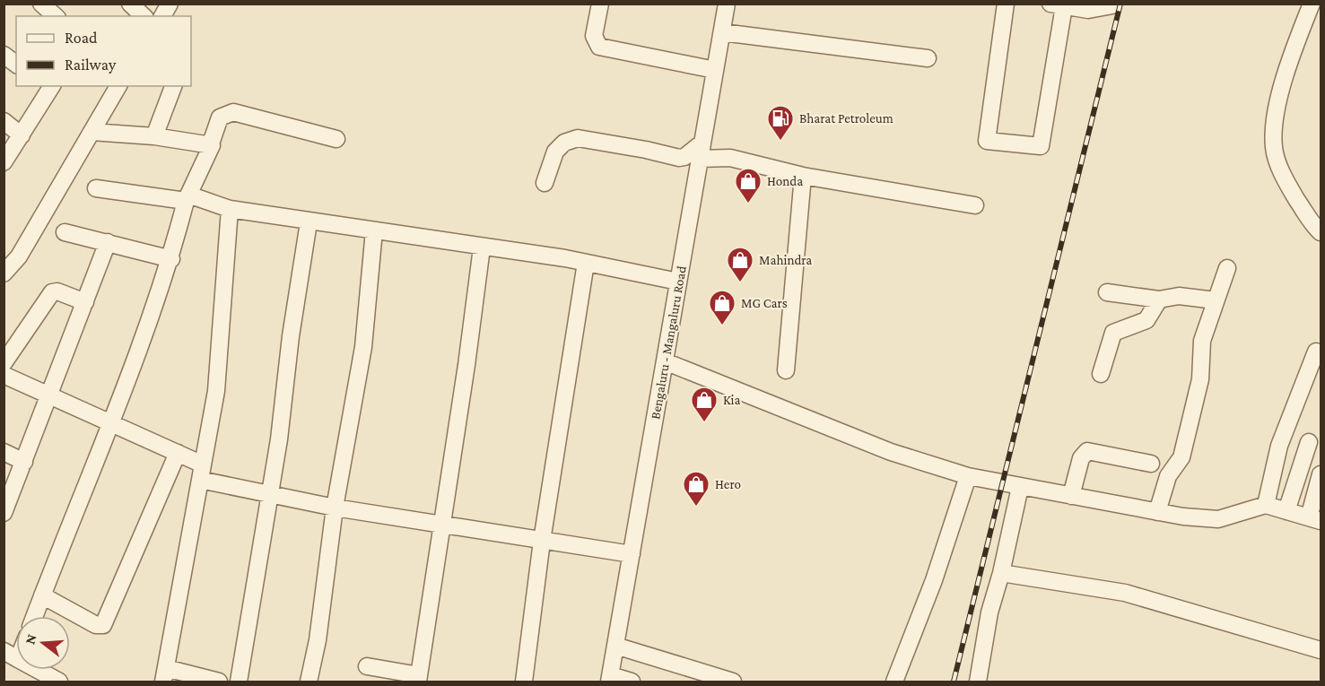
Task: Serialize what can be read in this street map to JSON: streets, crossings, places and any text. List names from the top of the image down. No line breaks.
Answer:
{"streets":{"street":["Bengaluru - Mangaluru Road"]},"places":{"fuel station":["Bharat Petroleum"],"shop":["Honda","Mahindra","MG Cars","Kia","Hero"]},"legend":["Road","Railway"],"north":"left"}
